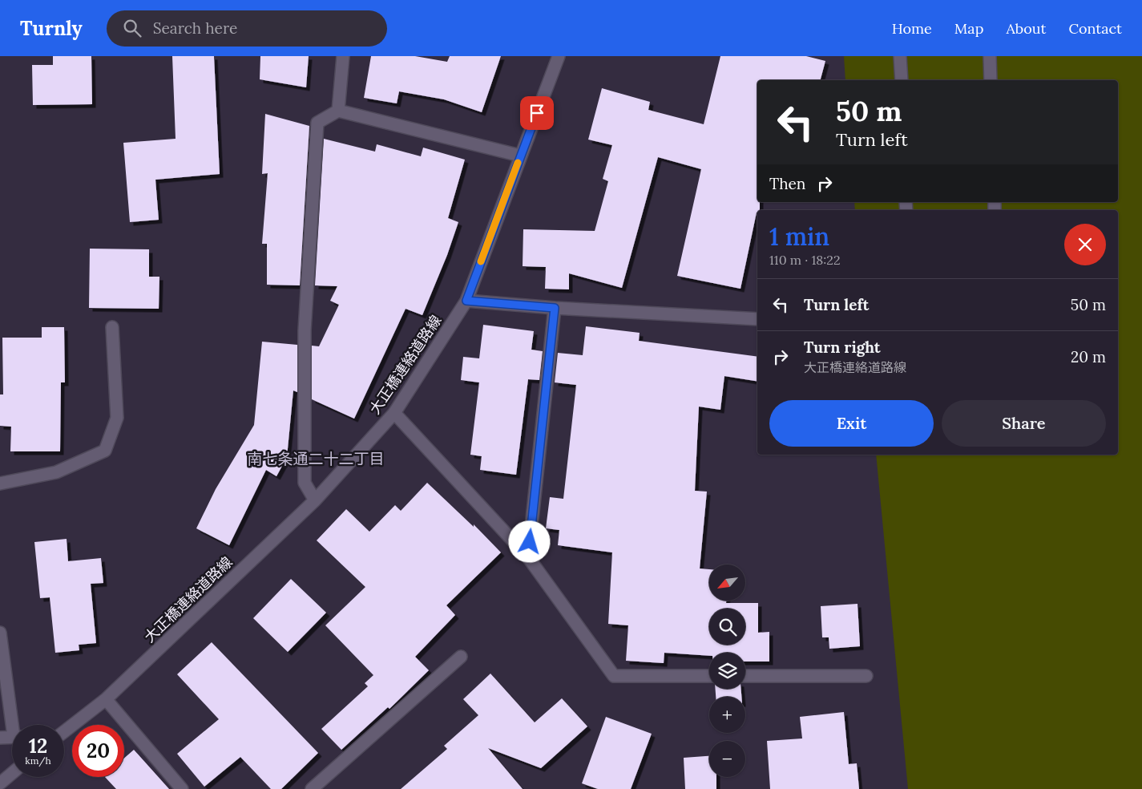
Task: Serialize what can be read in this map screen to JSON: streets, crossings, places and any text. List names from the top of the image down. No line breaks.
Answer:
{"streets":{"street":["大正橋連絡道路線"]},"districts":["南七条通二十二丁目"],"north":"bottom left","page":{"header":"Turnly","search":"Search here","nav":["Home","Map","About","Contact"],"turn":["50 m","Turn left"],"then":"Then","heading":["1 min","110 m · 18:22"],"list":[{"name":"Turn left","value":"50 m"},{"name":"Turn right","note":"大正橋連絡道路線","value":"20 m"}],"buttons":["Exit","Share"],"map_buttons":["+","−"],"speed":"12 km/h","limit":"20"}}
